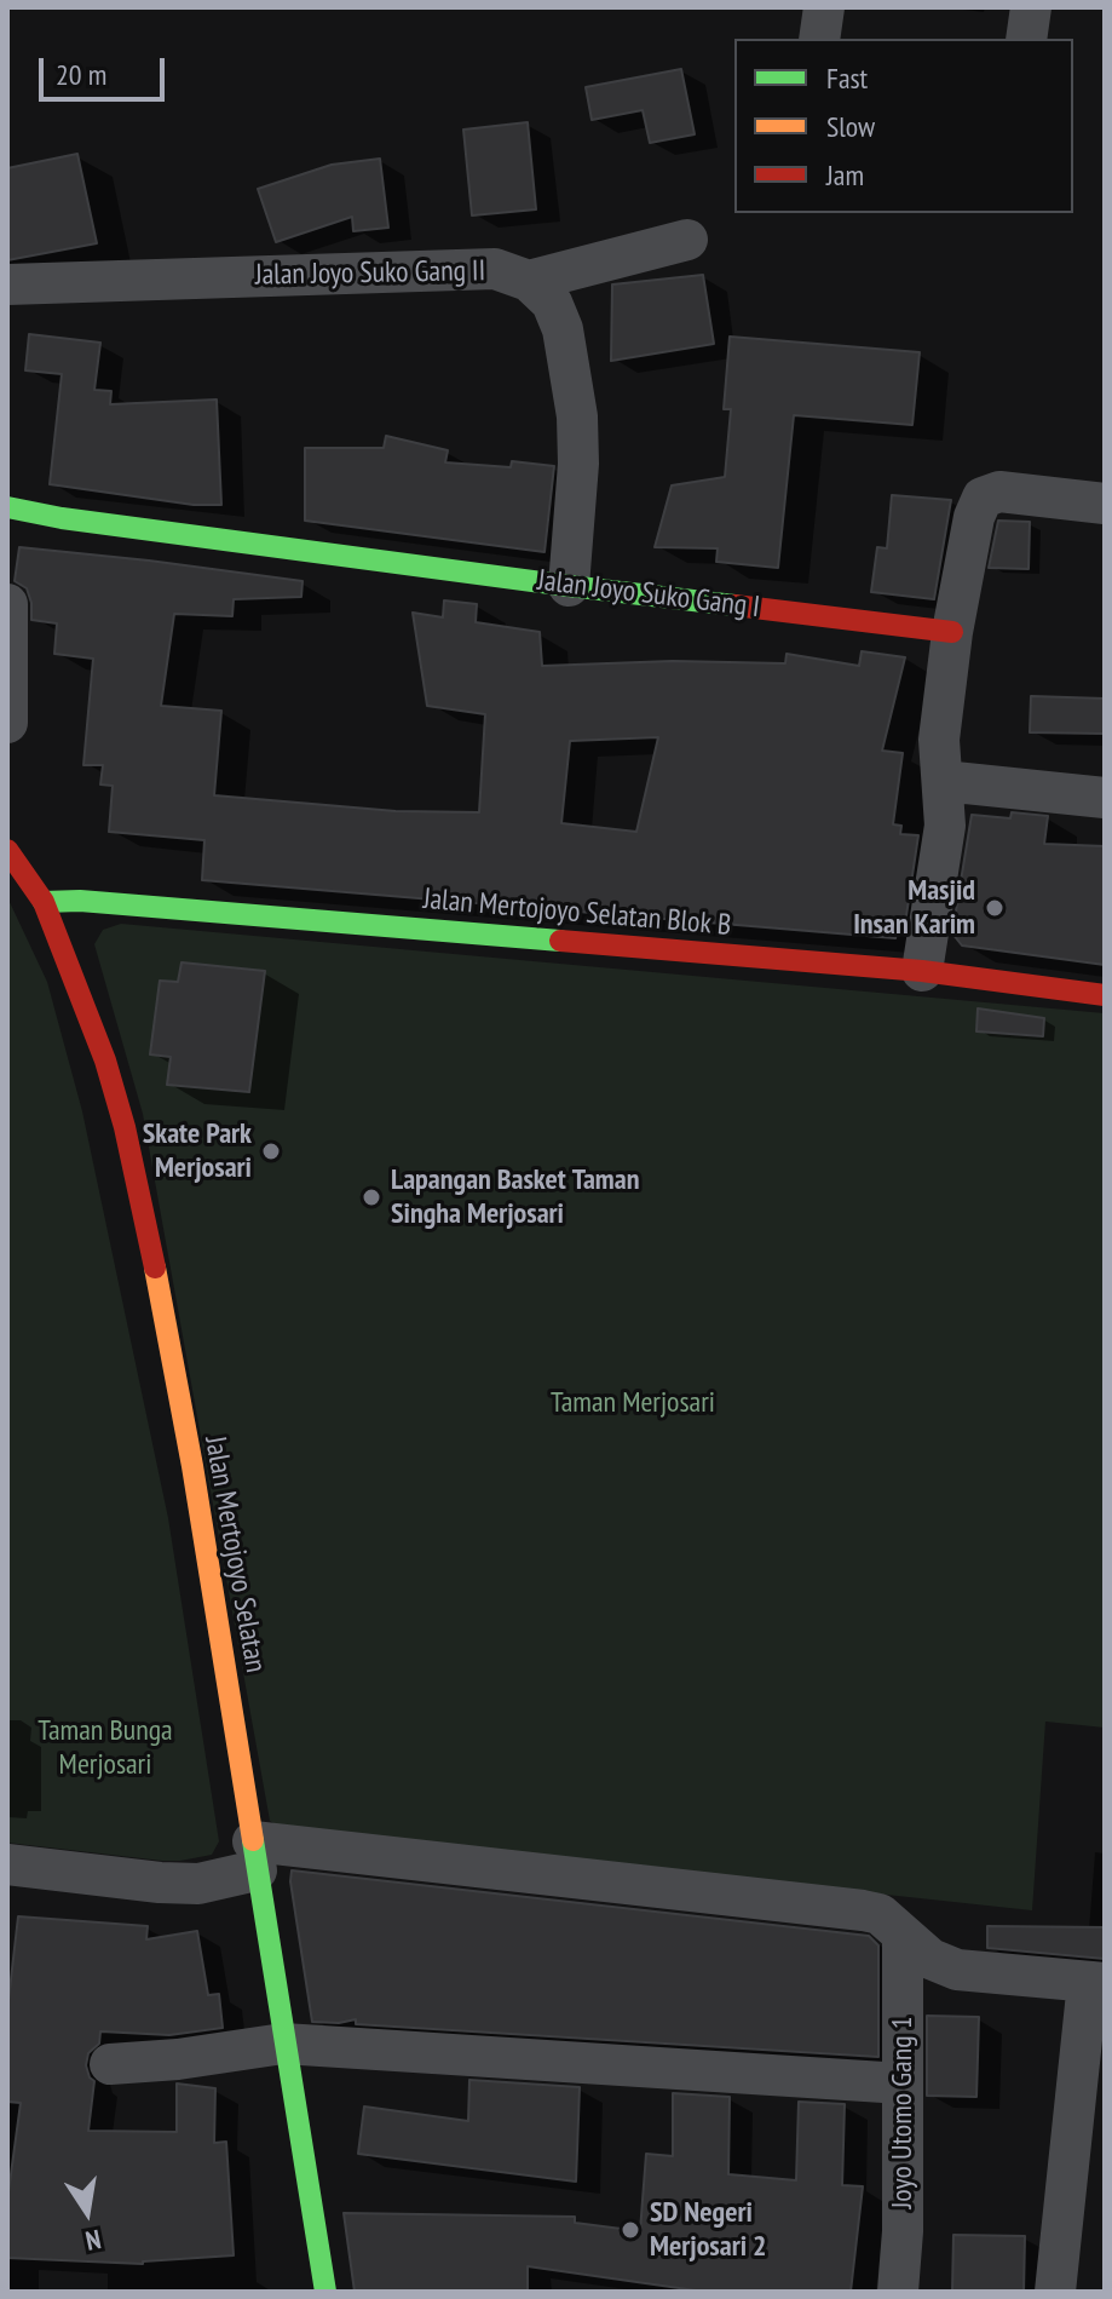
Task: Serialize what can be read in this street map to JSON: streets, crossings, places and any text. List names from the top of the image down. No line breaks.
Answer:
{"streets":{"street":["Jalan Joyo Suko Gang II","Jalan Joyo Suko Gang I","Jalan Mertojoyo Selatan Blok B","Jalan Mertojoyo Selatan","Joyo Utomo Gang 1"]},"crossings":[["Jalan Joyo Suko Gang II","Jalan Joyo Suko Gang I"],["Jalan Mertojoyo Selatan Blok B","Jalan Mertojoyo Selatan"]],"parks":["Taman Merjosari","Taman Bunga Merjosari"],"places":["Masjid Insan Karim","Skate Park Merjosari","Lapangan Basket Taman Singha Merjosari","SD Negeri Merjosari 2"],"legend":["Fast","Slow","Jam"],"scale_bar":"20 m","north":"bottom"}
